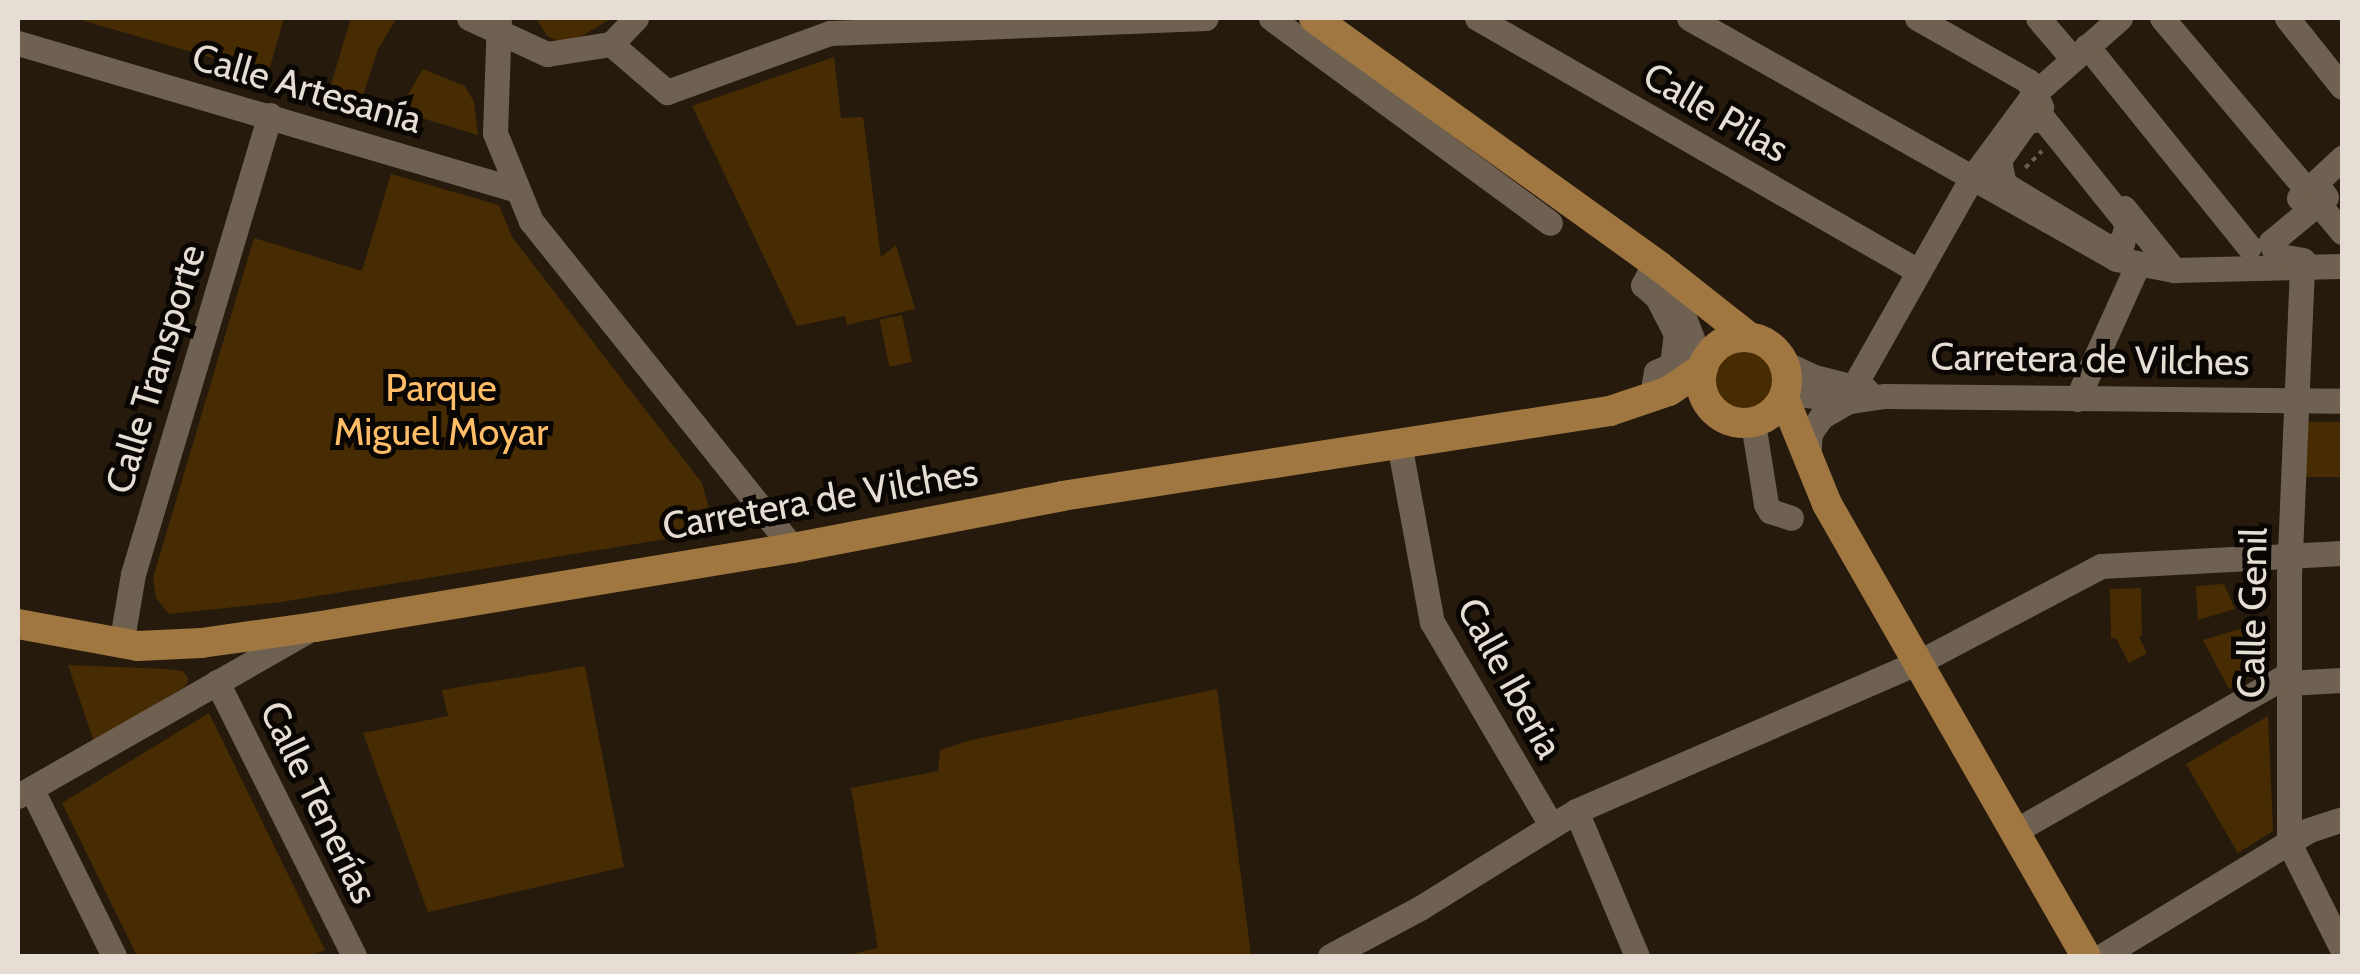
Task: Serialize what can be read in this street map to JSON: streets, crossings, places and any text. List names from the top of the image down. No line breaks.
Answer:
{"streets":{"main road":["Carretera de Vilches"],"street":["Calle Artesanía","Calle Pilas","Calle Transporte","Calle Genil","Calle Iberia","Calle Tenerías"]},"crossings":[["Calle Artesanía","Calle Transporte"],["Carretera de Vilches","Calle Transporte"],["Carretera de Vilches","Calle Genil"],["Carretera de Vilches","Calle Iberia"]],"parks":["Parque Miguel Moyar"]}
